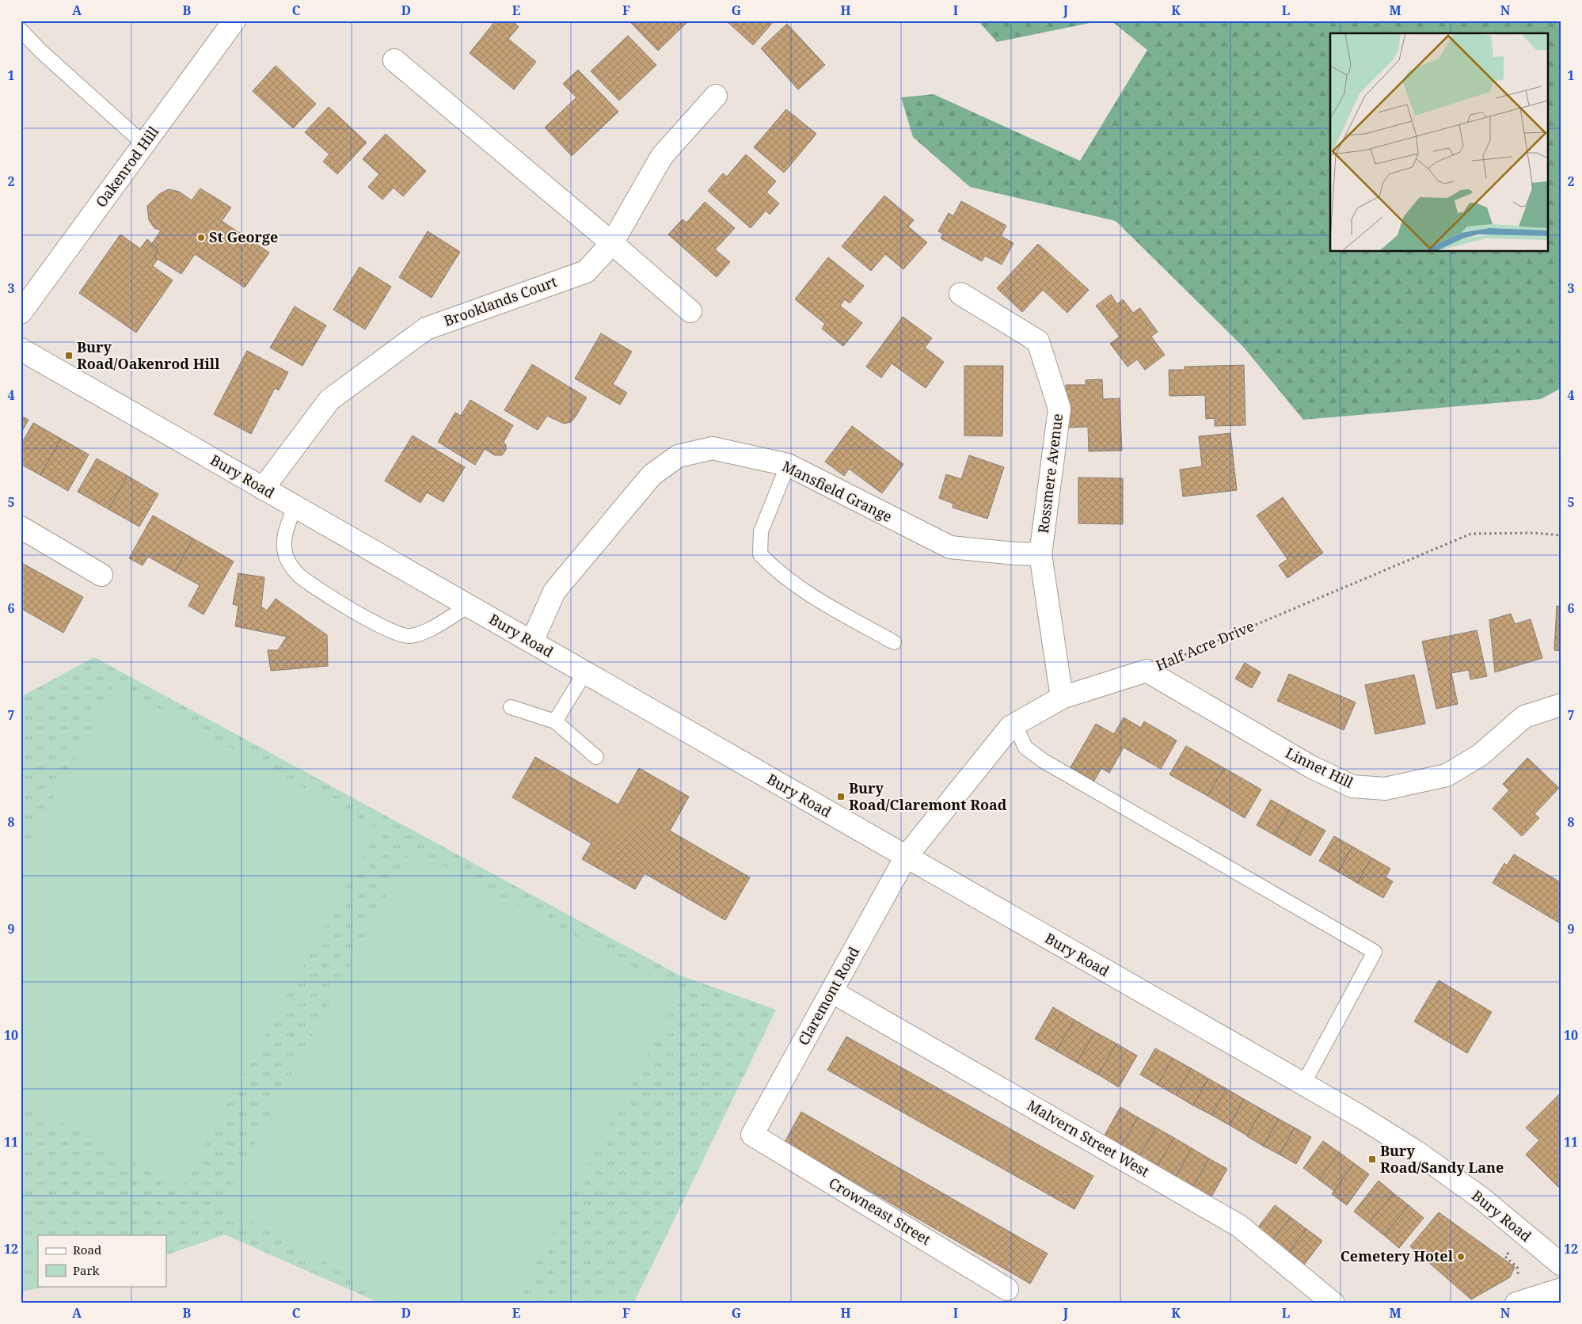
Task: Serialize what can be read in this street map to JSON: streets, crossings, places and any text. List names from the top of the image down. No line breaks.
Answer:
{"streets":{"street":["Oakenrod Hill","Brooklands Court","Rossmere Avenue","Bury Road","Mansfield Grange","Half Acre Drive","Linnet Hill","Claremont Road","Malvern Street West","Crowneast Street"]},"crossings":[["Brooklands Court","Bury Road"],["Rossmere Avenue","Mansfield Grange"],["Rossmere Avenue","Half Acre Drive"],["Bury Road","Mansfield Grange"],["Bury Road","Half Acre Drive"],["Bury Road","Claremont Road"],["Half Acre Drive","Linnet Hill"],["Half Acre Drive","Claremont Road"],["Claremont Road","Malvern Street West"],["Claremont Road","Crowneast Street"]],"places":{"other":["St George","Cemetery Hotel"],"transit":["Bury Road/Oakenrod Hill","Bury Road/Claremont Road","Bury Road/Sandy Lane"]},"legend":["Road","Park"],"grid":{"columns":["A","B","C","D","E","F","G","H","I","J","K","L","M","N"],"rows":["1","2","3","4","5","6","7","8","9","10","11","12"]}}
